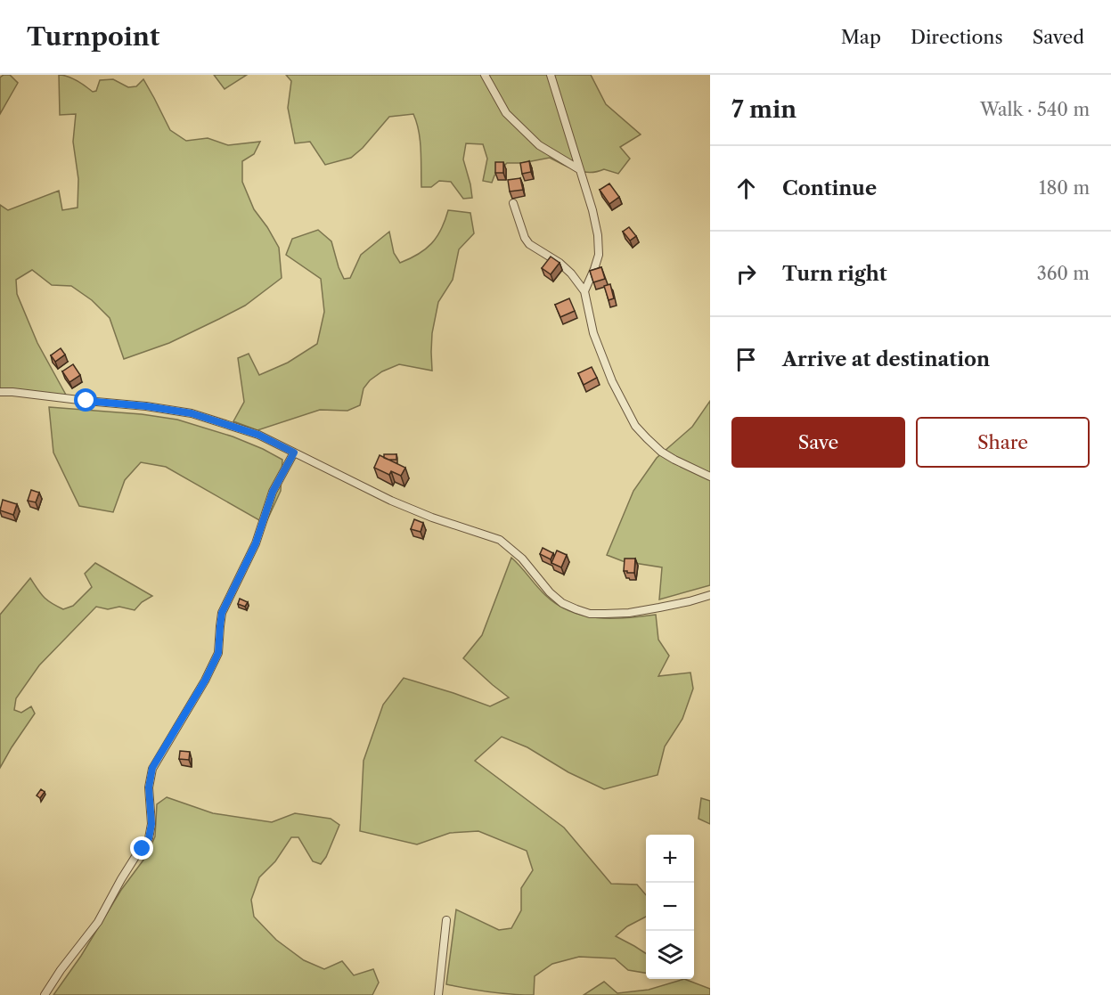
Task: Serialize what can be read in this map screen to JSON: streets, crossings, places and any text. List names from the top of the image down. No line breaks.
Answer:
{"page":{"header":"Turnpoint","nav":["Map","Directions","Saved"],"heading":["7 min","Walk · 540 m"],"list":[["Continue","180 m"],["Turn right","360 m"],"Arrive at destination"],"buttons":["Save","Share"],"map_buttons":["+","−"]}}
